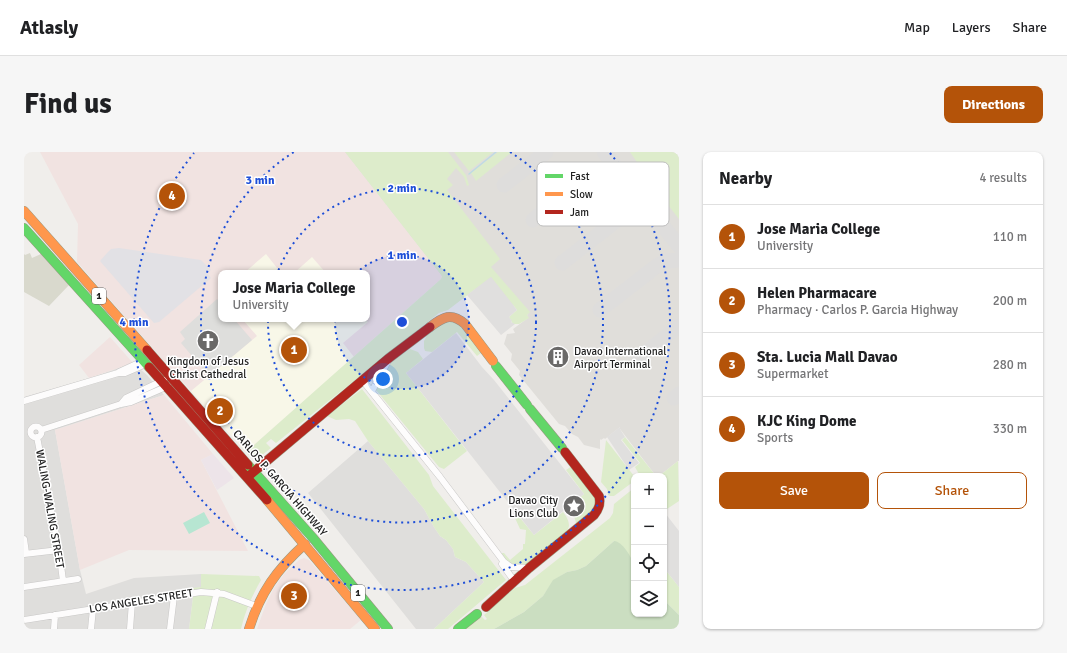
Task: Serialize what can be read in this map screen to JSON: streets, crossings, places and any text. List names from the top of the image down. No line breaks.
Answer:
{"streets":{"main road":["1","CARLOS P. GARCIA HIGHWAY"],"street":["WALING-WALING STREET","LOS ANGELES STREET"]},"places":{"church":["Kingdom of Jesus Christ Cathedral"],"building":["Davao International Airport Terminal"],"place":["Davao City Lions Club"]},"legend":["Fast","Slow","Jam"],"page":{"header":"Atlasly","nav":["Map","Layers","Share"],"buttons":["Directions",["Save","Share"]],"title":"Find us","heading":["Nearby","4 results"],"pins":["4","1","2","3"],"list":[{"mark":"1","name":"Jose Maria College","note":"University","value":"110 m"},{"mark":"2","name":"Helen Pharmacare","note":"Pharmacy · Carlos P. Garcia Highway","value":"200 m"},{"mark":"3","name":"Sta. Lucia Mall Davao","note":"Supermarket","value":"280 m"},{"mark":"4","name":"KJC King Dome","note":"Sports","value":"330 m"}],"popup":["Jose Maria College","University"],"map_buttons":["+","−"]},"rings":["3 min","2 min","1 min","4 min"]}
